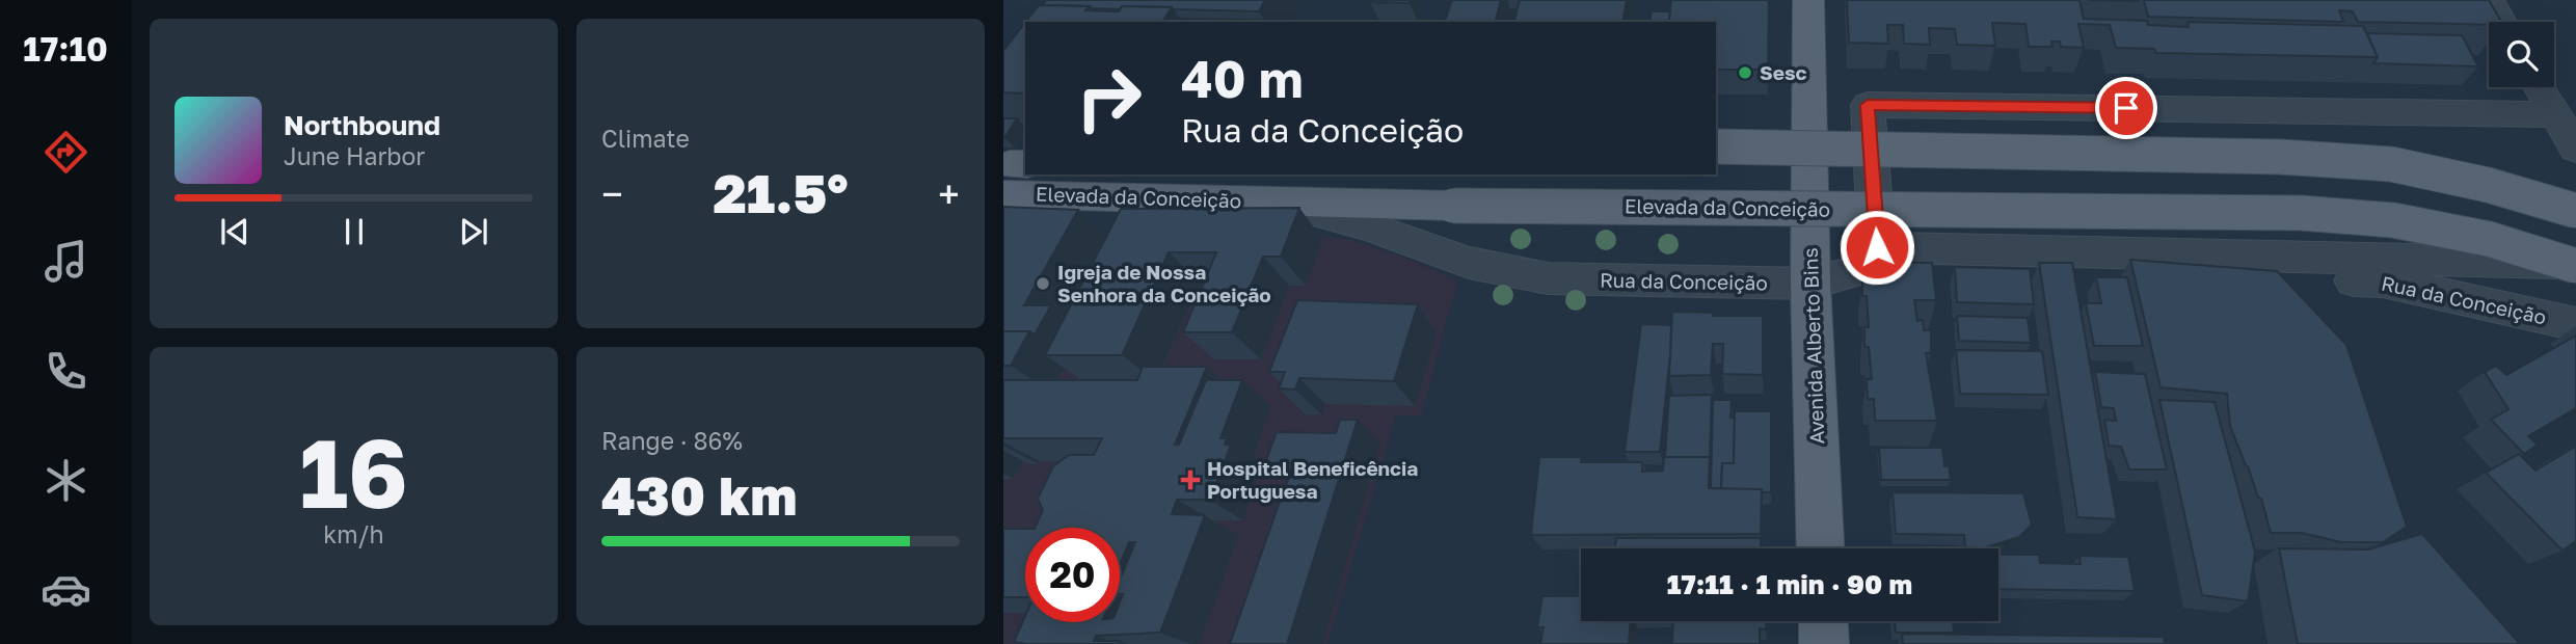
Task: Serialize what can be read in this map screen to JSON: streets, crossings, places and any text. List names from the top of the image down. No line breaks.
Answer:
{"streets":{"main road":["Elevada da Conceição","Avenida Alberto Bins"],"street":["Rua da Conceição"]},"crossings":[["Elevada da Conceição","Rua da Conceição"],["Rua da Conceição","Avenida Alberto Bins"]],"places":{"other":["Sesc","Igreja de Nossa Senhora da Conceição"],"health":["Hospital Beneficência Portuguesa"]},"page":{"tabs":"17:10","tile":["Climate",["16","km/h"],["Range · 86%","430 km"]],"turn":["40 m","Rua da Conceição"],"song":["Northbound","June Harbor"],"heat":["−","21.5°","+"],"limit":"20","trip":"17:11 · 1 min · 90 m"}}
